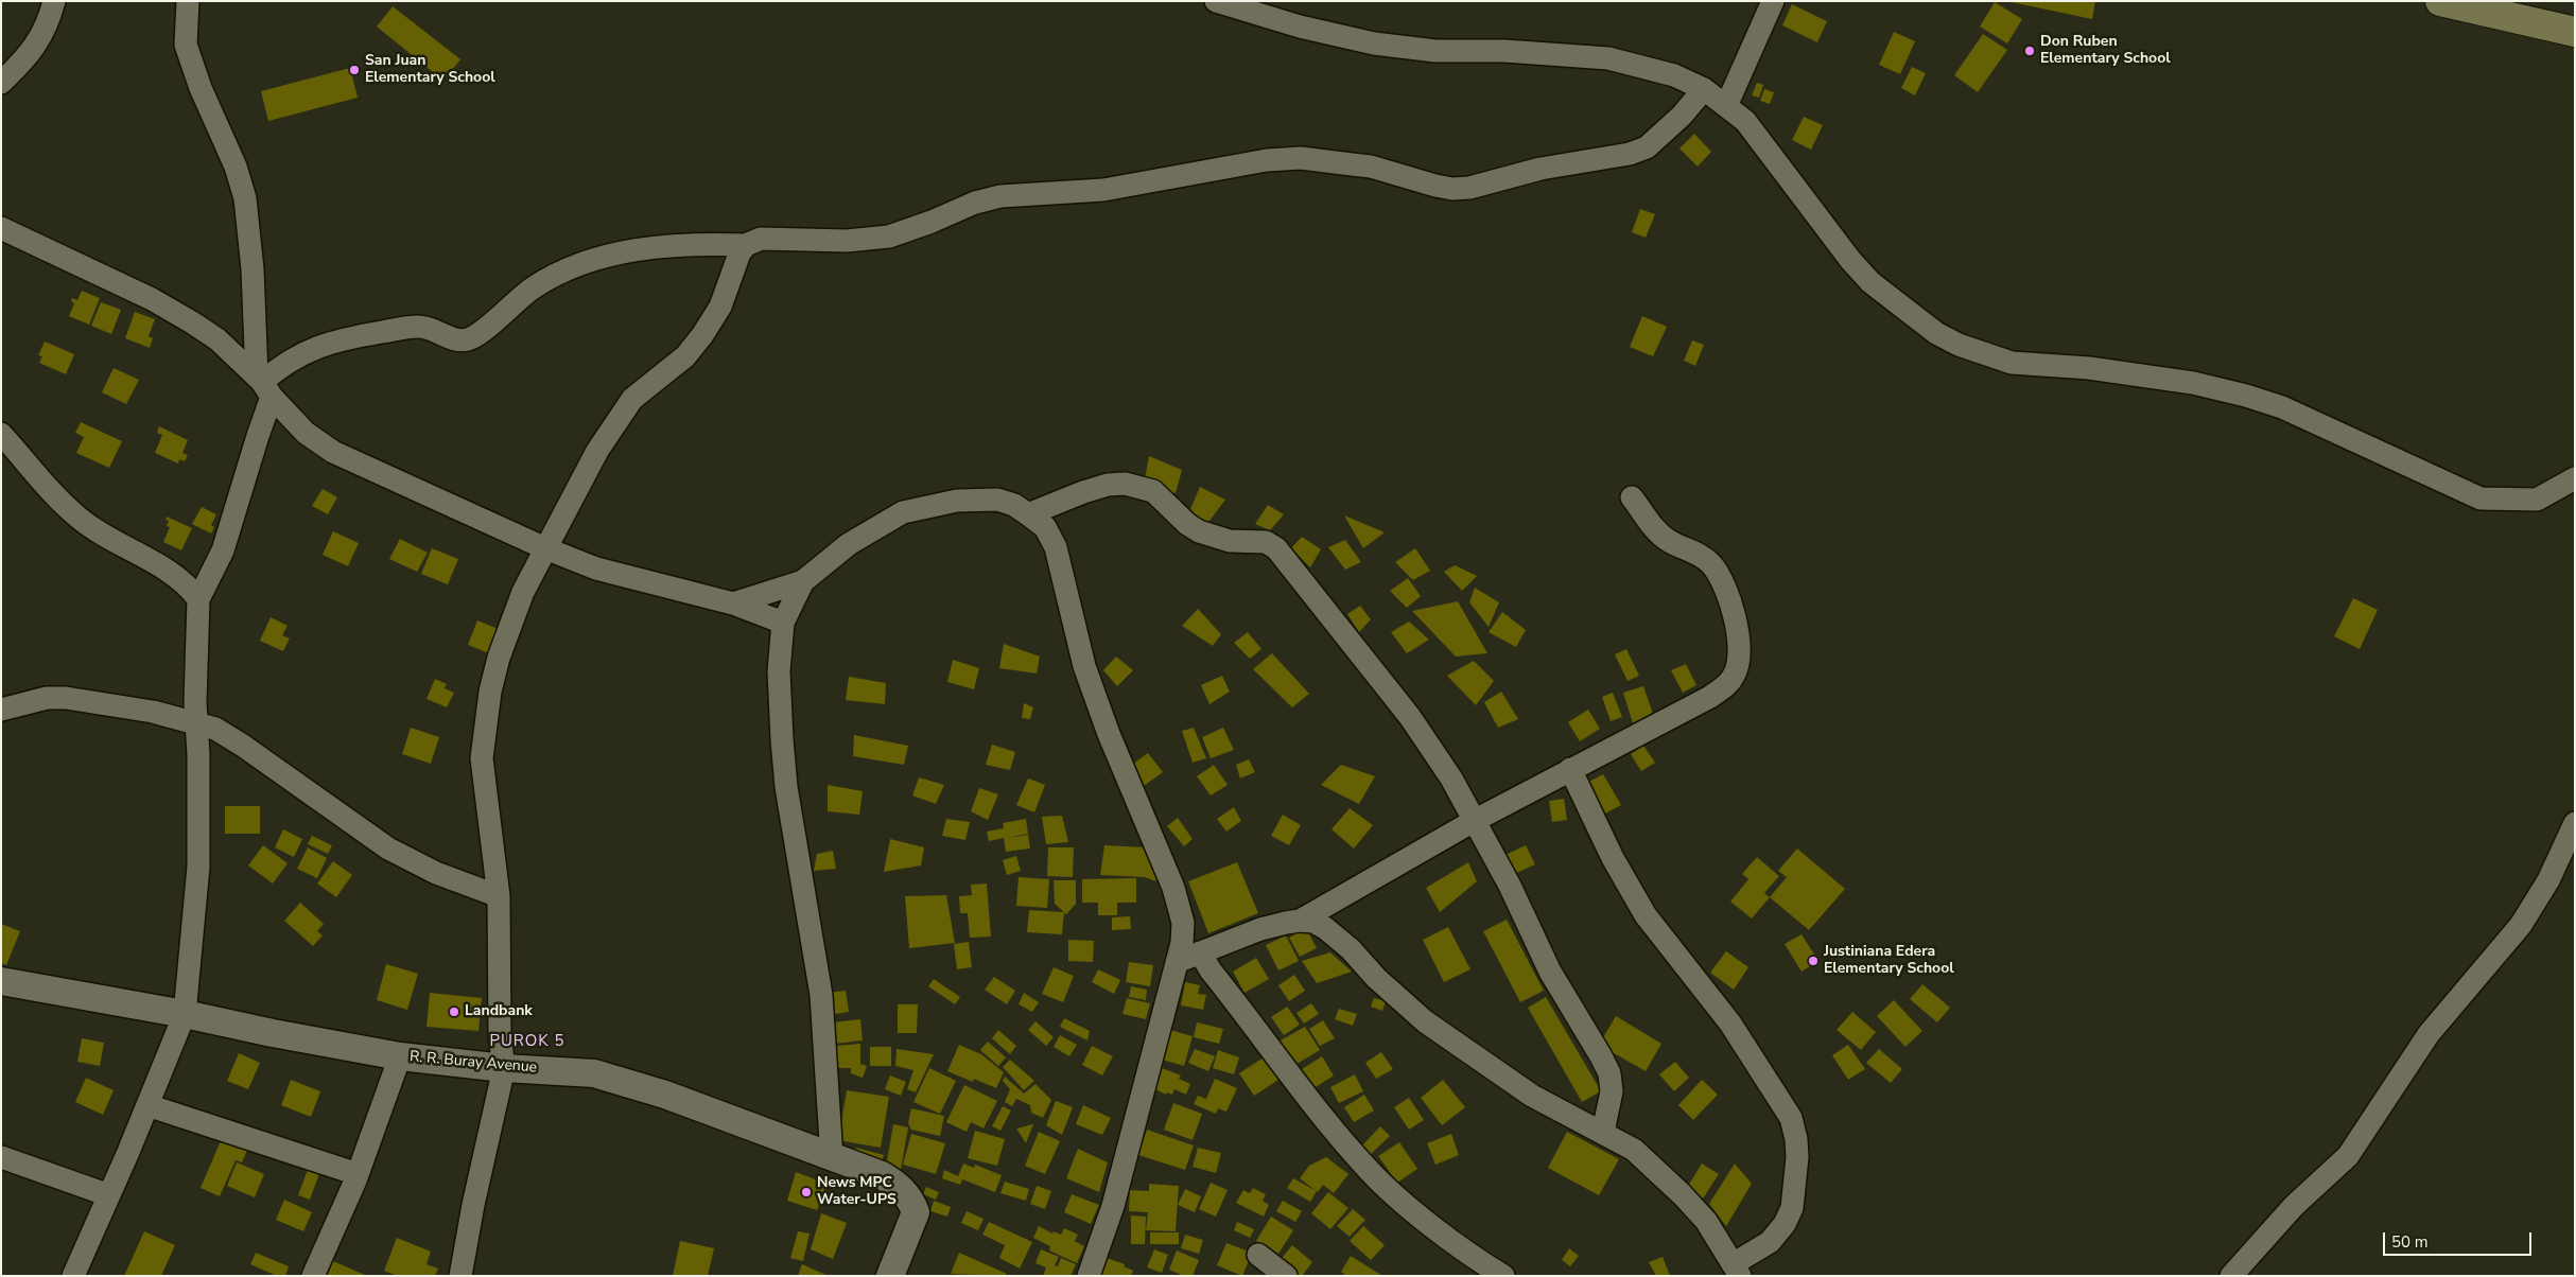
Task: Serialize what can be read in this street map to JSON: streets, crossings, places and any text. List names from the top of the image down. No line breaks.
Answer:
{"streets":{"street":["R. R. Buray Avenue"]},"districts":["PUROK 5"],"places":["Don Ruben Elementary School","San Juan Elementary School","Justiniana Edera Elementary School","Landbank","News MPC Water-UPS"],"scale_bar":"50 m"}
